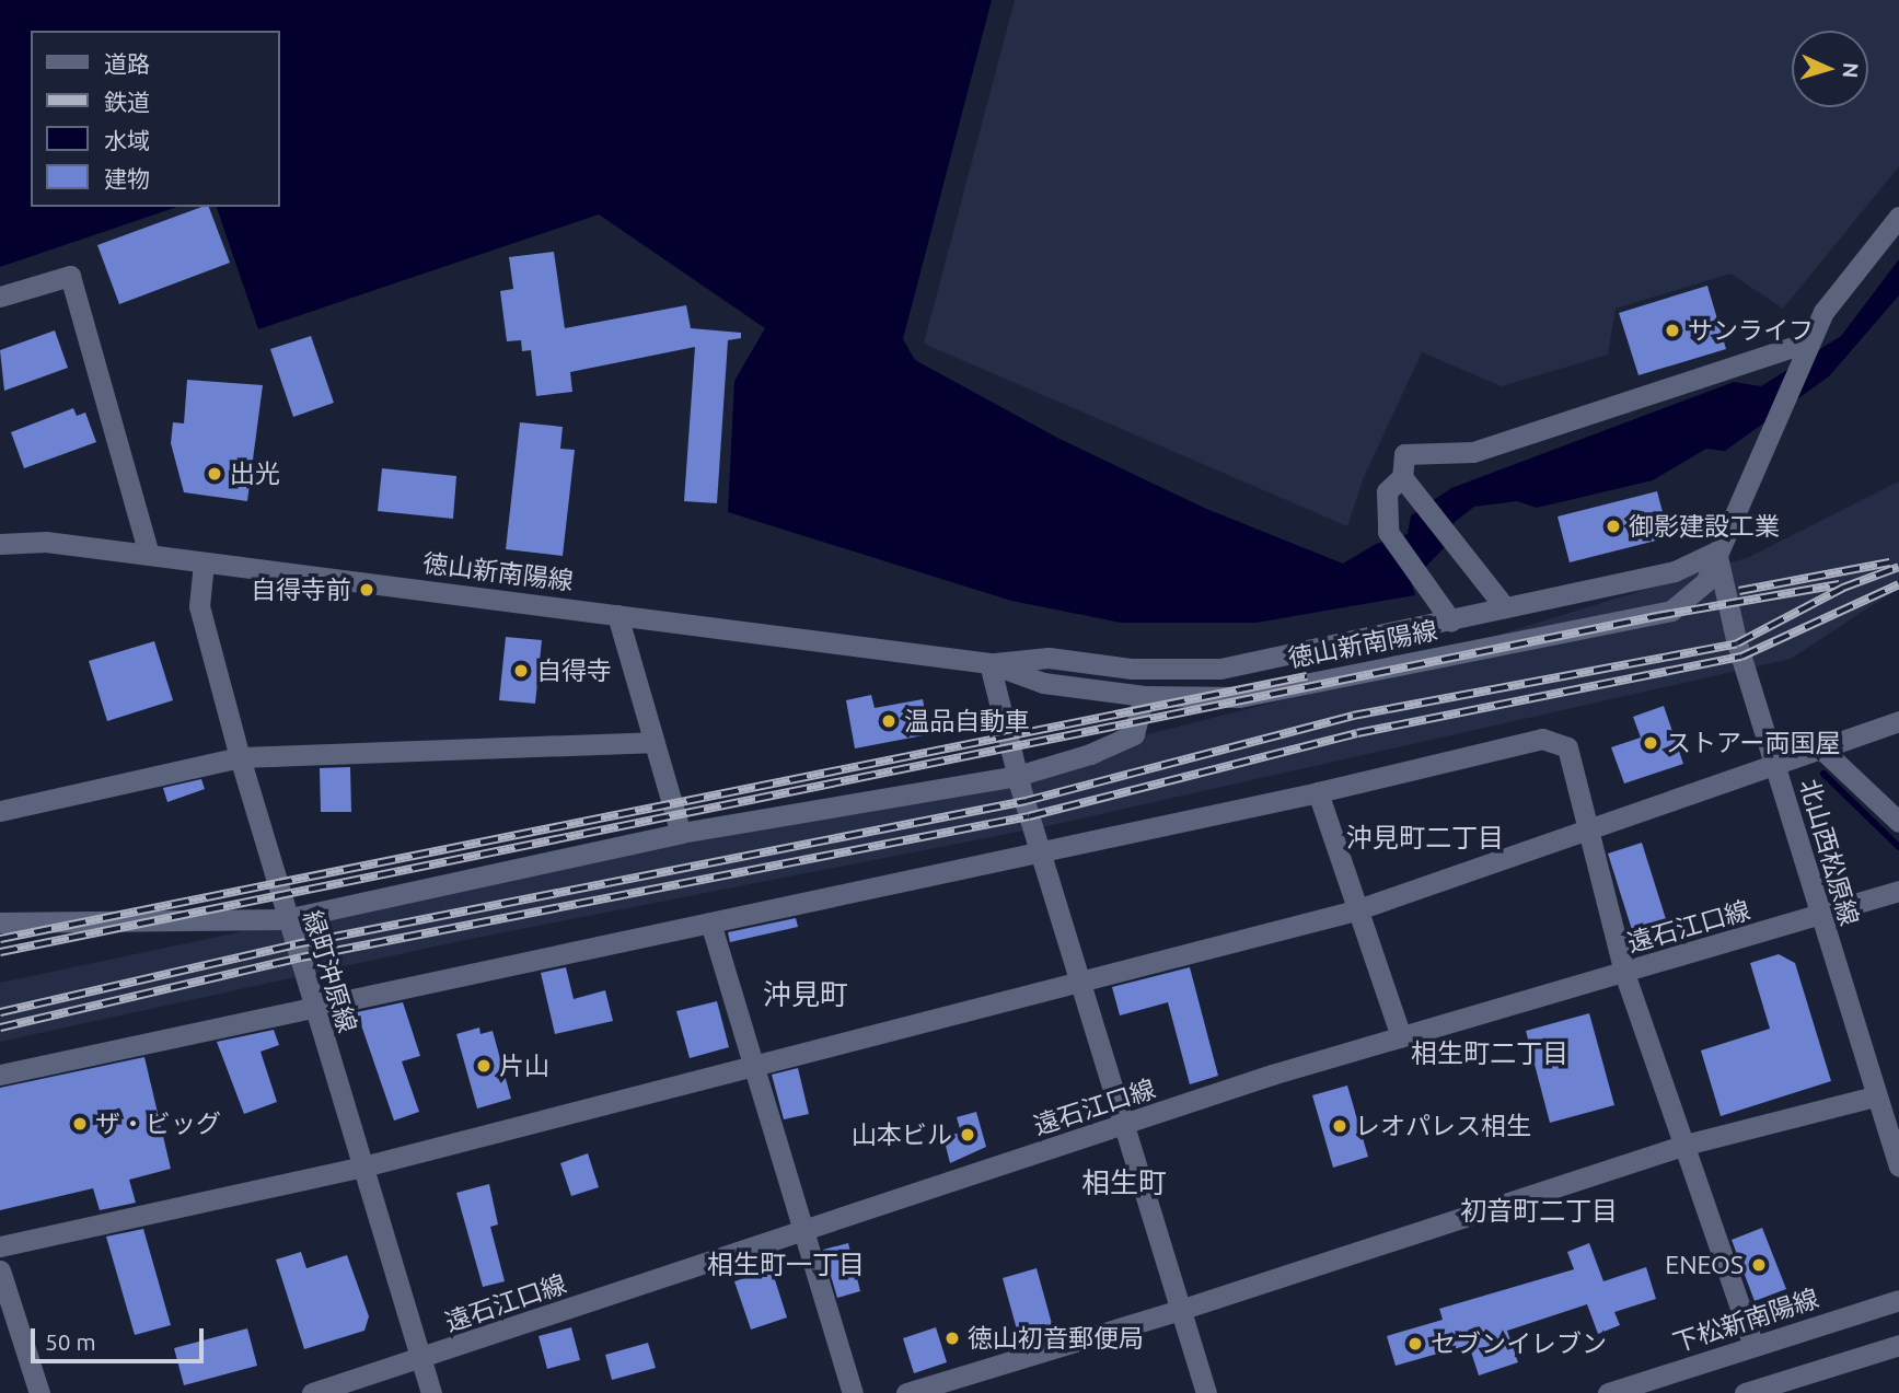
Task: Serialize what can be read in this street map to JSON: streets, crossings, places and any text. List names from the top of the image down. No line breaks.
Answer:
{"streets":{"street":["徳山新南陽線","北山西松原線","遠石江口線","緑町沖原線","下松新南陽線"]},"crossings":[["徳山新南陽線","北山西松原線"],["徳山新南陽線","緑町沖原線"],["北山西松原線","遠石江口線"],["遠石江口線","緑町沖原線"]],"districts":["沖見町二丁目","沖見町","相生町二丁目","相生町","初音町二丁目","相生町一丁目"],"places":["サンライフ","出光","御影建設工業","自得寺前","自得寺","温品自動車","ストアー両国屋","片山","ザ・ビッグ","レオパレス相生","山本ビル","ENEOS","徳山初音郵便局","セブンイレブン"],"legend":["道路","鉄道","水域","建物"],"scale_bar":"50 m","north":"right"}
